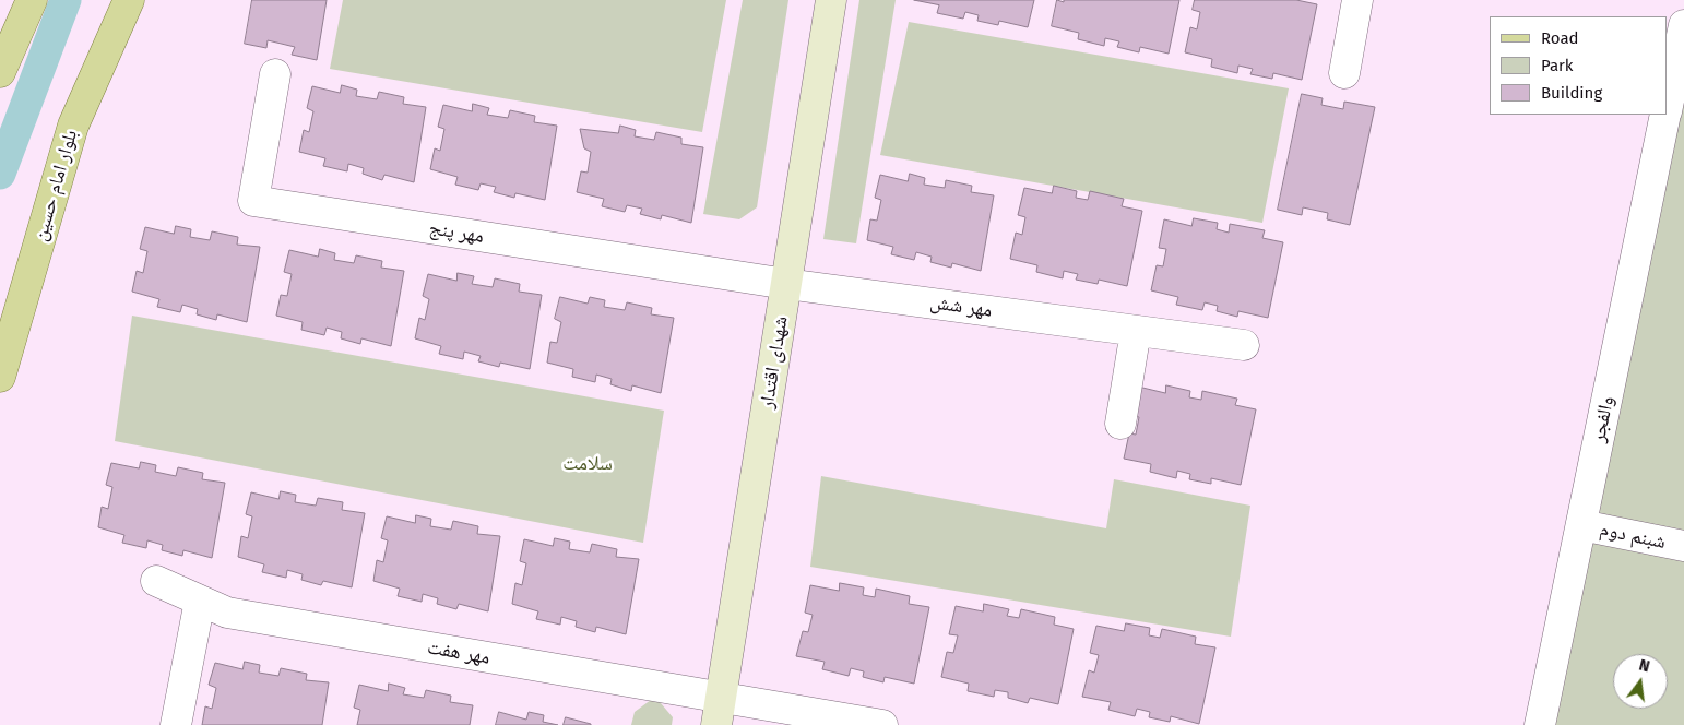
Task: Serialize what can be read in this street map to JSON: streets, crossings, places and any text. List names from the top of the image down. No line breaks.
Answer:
{"streets":{"main road":["بلوار امام حسین"],"street":["مهر پنج","مهر شش","شهدای اقتدار","والفجر","شبنم دوم","مهر هفت"]},"crossings":[["مهر پنج","مهر شش"],["مهر پنج","شهدای اقتدار"],["مهر شش","شهدای اقتدار"],["شهدای اقتدار","مهر هفت"],["والفجر","شبنم دوم"]],"parks":["سلامت"],"legend":["Road","Park","Building"],"north":"top"}
